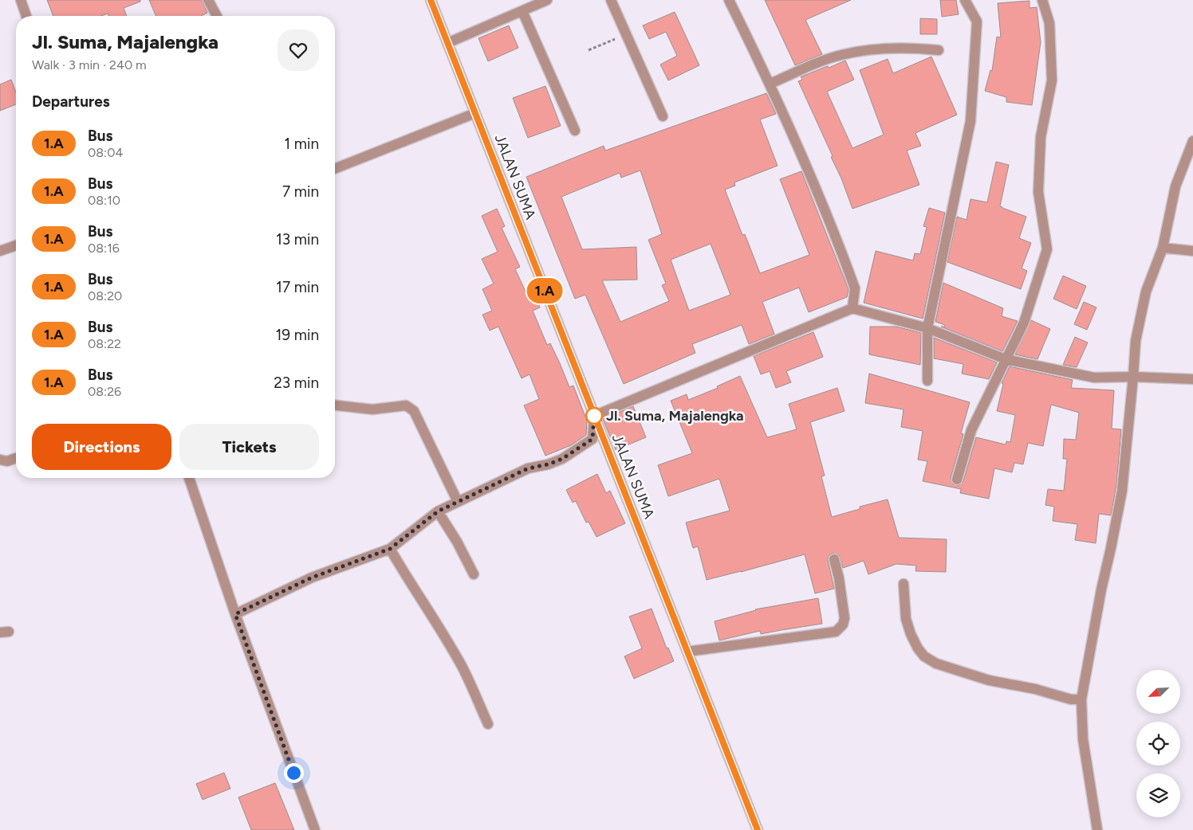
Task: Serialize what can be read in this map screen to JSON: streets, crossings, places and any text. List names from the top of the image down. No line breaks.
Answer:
{"streets":{"street":["JALAN SUMA"]},"places":["Jl. Suma, Majalengka"],"lines":["bus line 1.A"],"north":"bottom left","page":{"on_map":"1.A","heading":[["Jl. Suma, Majalengka","Walk · 3 min · 240 m"],"Departures"],"list":[{"mark":"1.A","name":"Bus","note":"08:04","value":"1 min"},{"mark":"1.A","name":"Bus","note":"08:10","value":"7 min"},{"mark":"1.A","name":"Bus","note":"08:16","value":"13 min"},{"mark":"1.A","name":"Bus","note":"08:20","value":"17 min"},{"mark":"1.A","name":"Bus","note":"08:22","value":"19 min"},{"mark":"1.A","name":"Bus","note":"08:26","value":"23 min"}],"buttons":["Directions","Tickets"]}}
